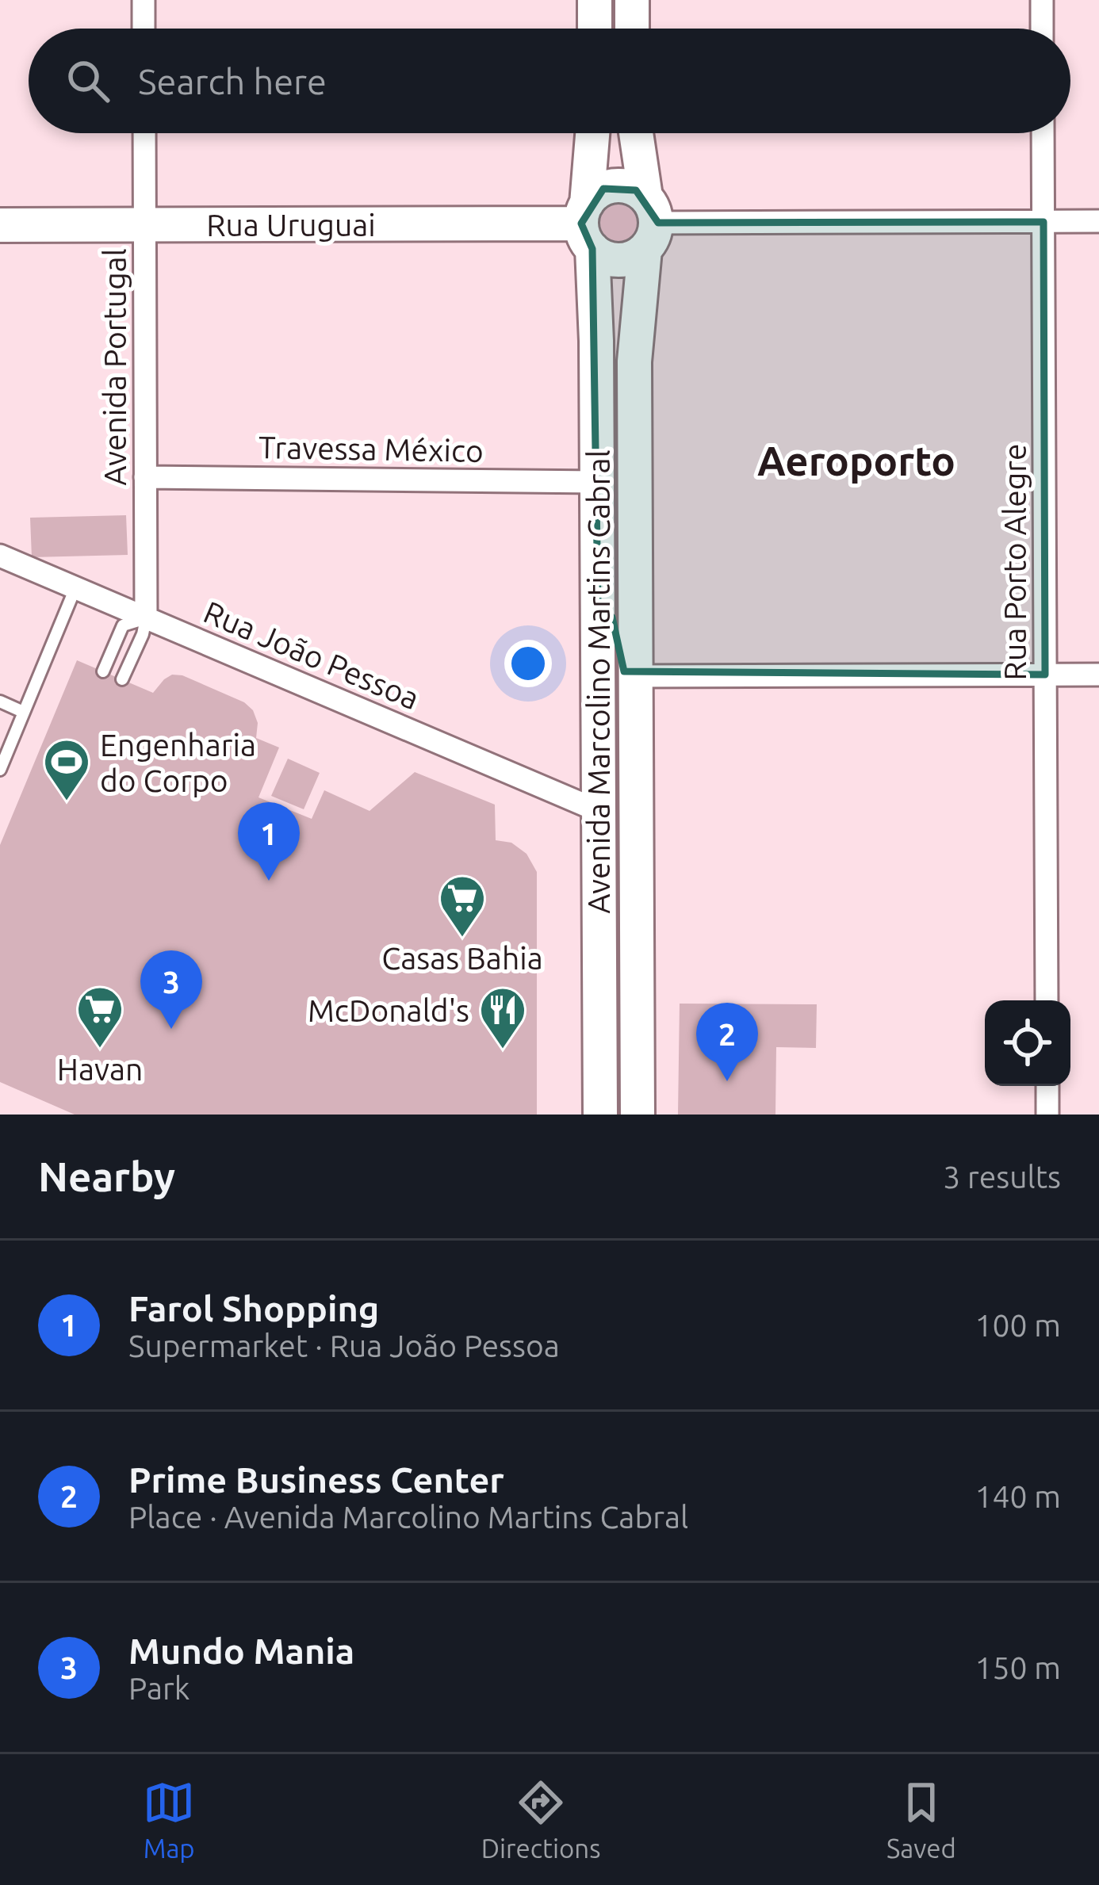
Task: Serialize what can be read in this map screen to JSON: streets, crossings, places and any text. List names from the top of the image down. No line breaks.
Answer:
{"streets":{"main road":["Rua Uruguai","Avenida Marcolino Martins Cabral"],"street":["Avenida Portugal","Travessa México","Rua Porto Alegre","Rua João Pessoa"]},"crossings":[["Rua Uruguai","Avenida Portugal"],["Rua Uruguai","Avenida Marcolino Martins Cabral"],["Avenida Portugal","Travessa México"],["Avenida Portugal","Rua João Pessoa"],["Travessa México","Avenida Marcolino Martins Cabral"],["Rua João Pessoa","Avenida Marcolino Martins Cabral"]],"districts":["Aeroporto"],"places":{"sports":["Engenharia do Corpo"],"supermarket":["Casas Bahia","Havan"],"restaurant":["McDonald's"]},"page":{"search":"Search here","pins":["1","3","2"],"heading":["Nearby","3 results"],"list":[{"mark":"1","name":"Farol Shopping","note":"Supermarket · Rua João Pessoa","value":"100 m"},{"mark":"2","name":"Prime Business Center","note":"Place · Avenida Marcolino Martins Cabral","value":"140 m"},{"mark":"3","name":"Mundo Mania","note":"Park","value":"150 m"}],"nav":["Map","Directions","Saved"]}}
